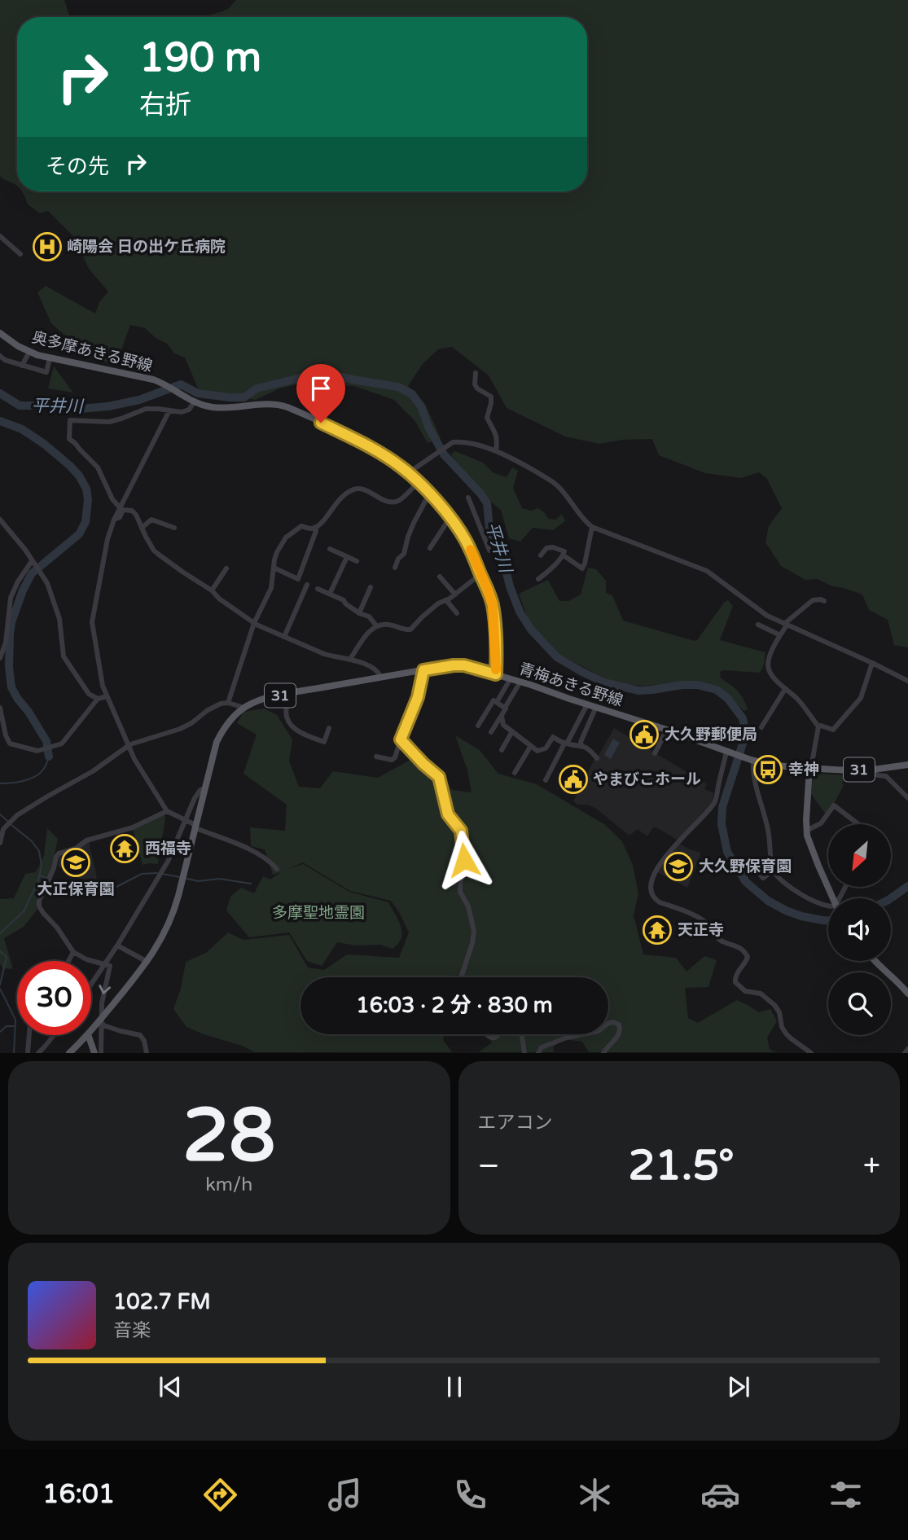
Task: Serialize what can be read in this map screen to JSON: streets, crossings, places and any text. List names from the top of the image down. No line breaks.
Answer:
{"streets":{"main road":["奥多摩あきる野線","青梅あきる野線","31"]},"crossings":[["奥多摩あきる野線","青梅あきる野線"]],"water":["平井川"],"parks":["多摩聖地霊園"],"places":{"hospital":["崎陽会 日の出ケ丘病院"],"public building":["大久野郵便局","やまびこホール"],"bus stop":["幸神"],"temple":["西福寺","天正寺"],"school or university":["大正保育園","大久野保育園"]},"north":"bottom left","page":{"turn":["190 m","右折"],"then":"その先","limit":"30","trip":"16:03 · 2 分 · 830 m","tile":[["28","km/h"],"エアコン"],"heat":["−","21.5°","+"],"song":["102.7 FM","音楽"],"tabs":"16:01"}}
